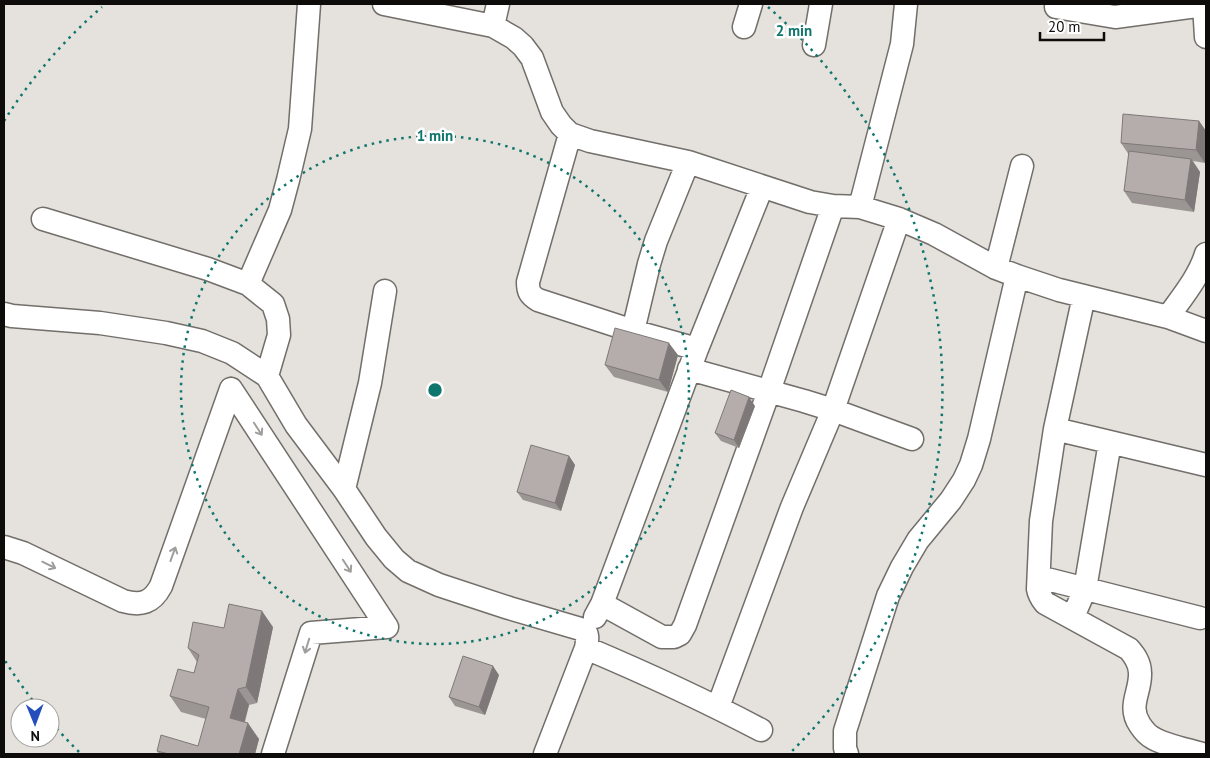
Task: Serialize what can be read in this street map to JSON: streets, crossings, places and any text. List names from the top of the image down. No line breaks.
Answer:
{"scale_bar":"20 m","north":"bottom","rings":["2 min","1 min"]}
